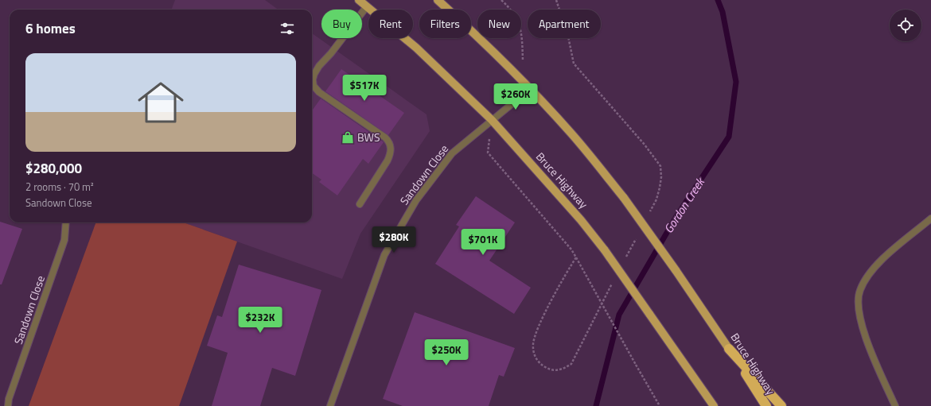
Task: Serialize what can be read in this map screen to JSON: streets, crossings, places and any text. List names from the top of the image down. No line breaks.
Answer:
{"streets":{"highway":["Bruce Highway"],"street":["Sandown Close"]},"crossings":[["Sandown Close","Bruce Highway"]],"water":["Gordon Creek"],"places":{"shop":["BWS"]},"page":{"chip":["Buy","Rent","Filters","New","Apartment"],"heading":"6 homes","list":[{"name":"$280,000","note":"2 rooms · 70 m² · Sandown Close"}],"price":["$517K","$260K","$280K","$701K","$232K","$250K"]}}
